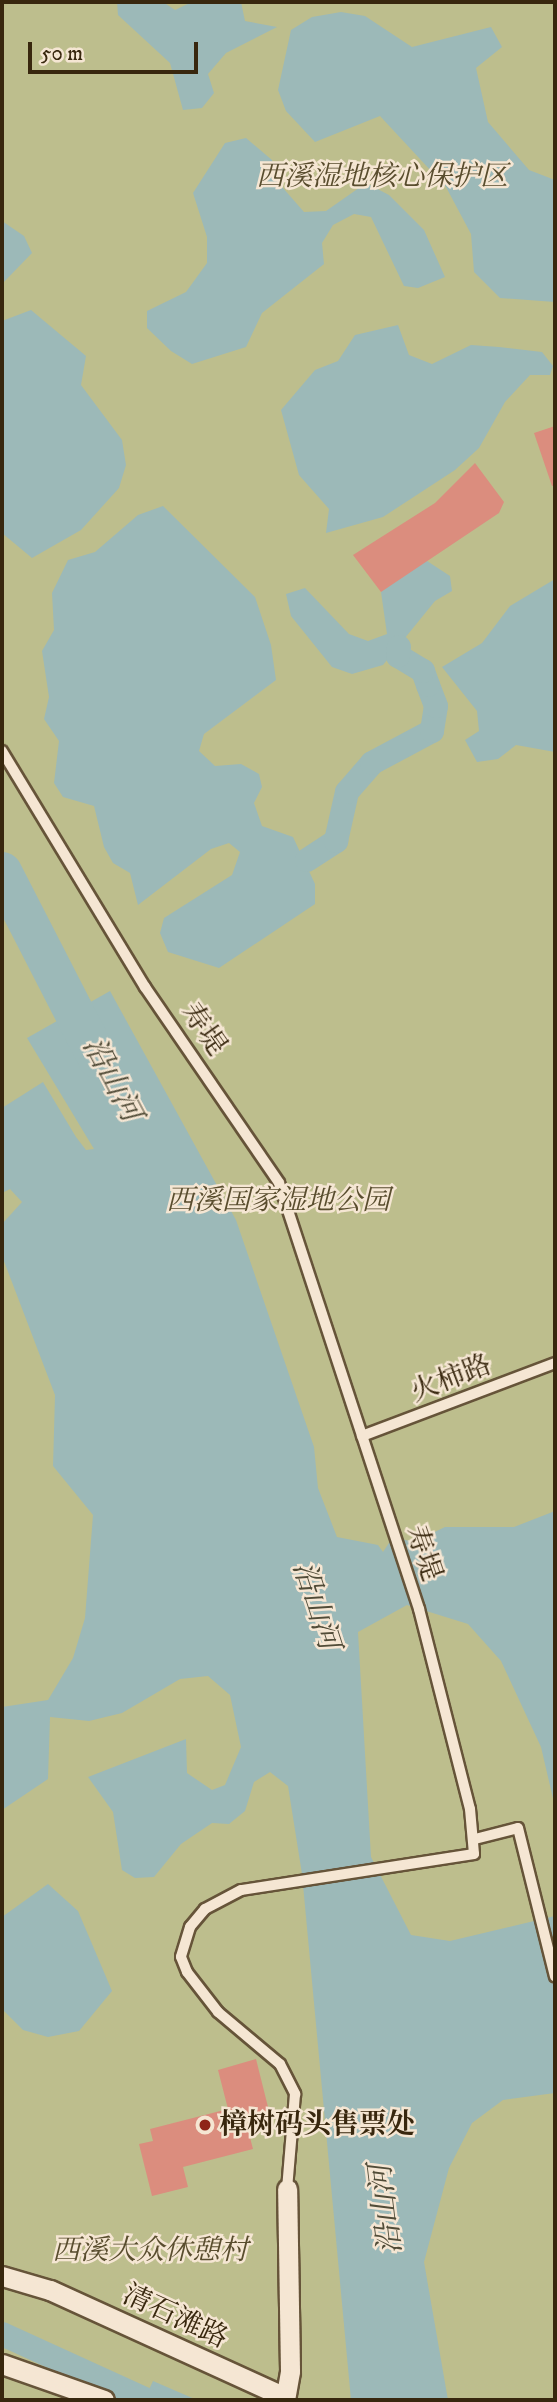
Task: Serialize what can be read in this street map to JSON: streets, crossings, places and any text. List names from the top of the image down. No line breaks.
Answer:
{"streets":{"street":["清石滩路"],"lane":["寿堤","火柿路"]},"crossings":[["寿堤","火柿路"]],"water":["沿山河"],"parks":["西溪湿地核心保护区","西溪国家湿地公园","西溪大众休憩村"],"places":["樟树码头售票处"],"scale_bar":"50 m"}
